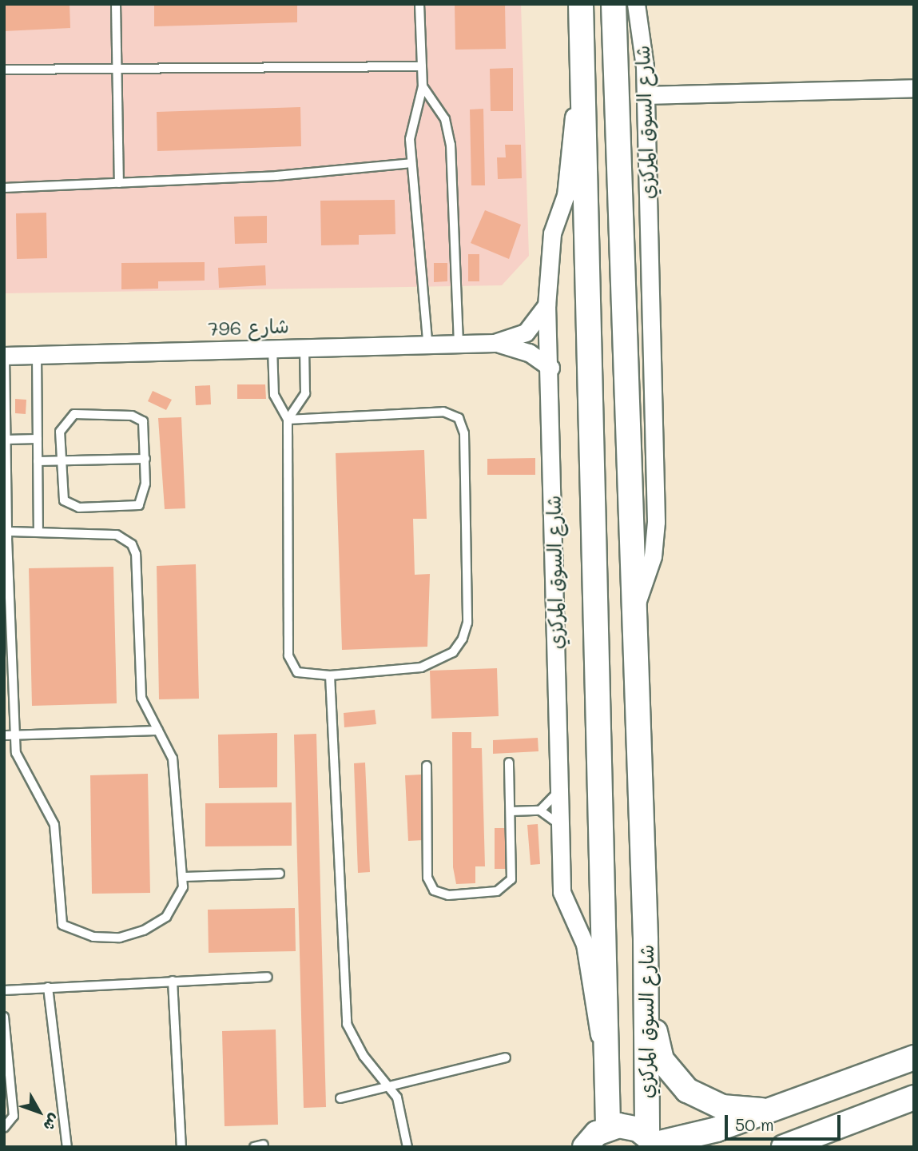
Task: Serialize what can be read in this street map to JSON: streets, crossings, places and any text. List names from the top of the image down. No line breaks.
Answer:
{"streets":{"main road":["شارع السوق المركزي"],"street":["شارع 796"]},"crossings":[["شارع السوق المركزي","شارع 796"]],"scale_bar":"50 m","north":"bottom right"}
